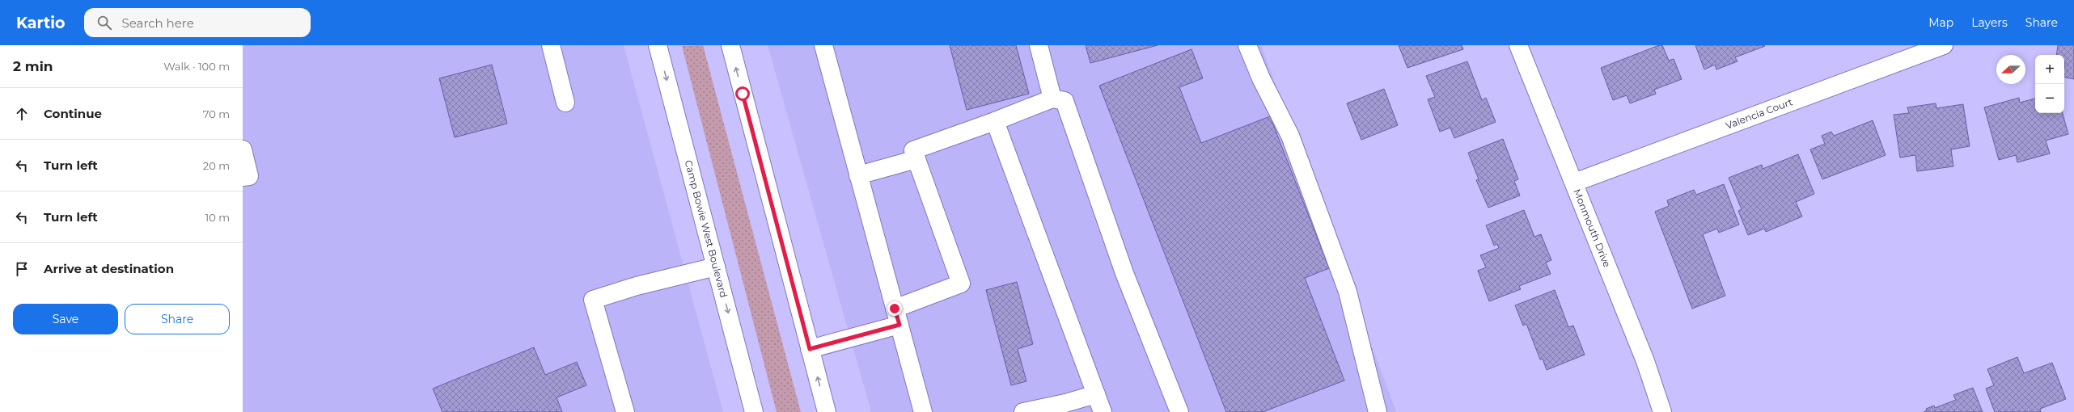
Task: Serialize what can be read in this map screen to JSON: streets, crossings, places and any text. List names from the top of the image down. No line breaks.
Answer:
{"streets":{"street":["Valencia Court","Monmouth Drive","Camp Bowie West Boulevard"]},"crossings":[["Valencia Court","Monmouth Drive"]],"north":"left","page":{"header":"Kartio","search":"Search here","nav":["Map","Layers","Share"],"heading":["2 min","Walk · 100 m"],"map_buttons":["+","−"],"list":[["Continue","70 m"],["Turn left","20 m"],["Turn left","10 m"],"Arrive at destination"],"buttons":["Save","Share"]}}
